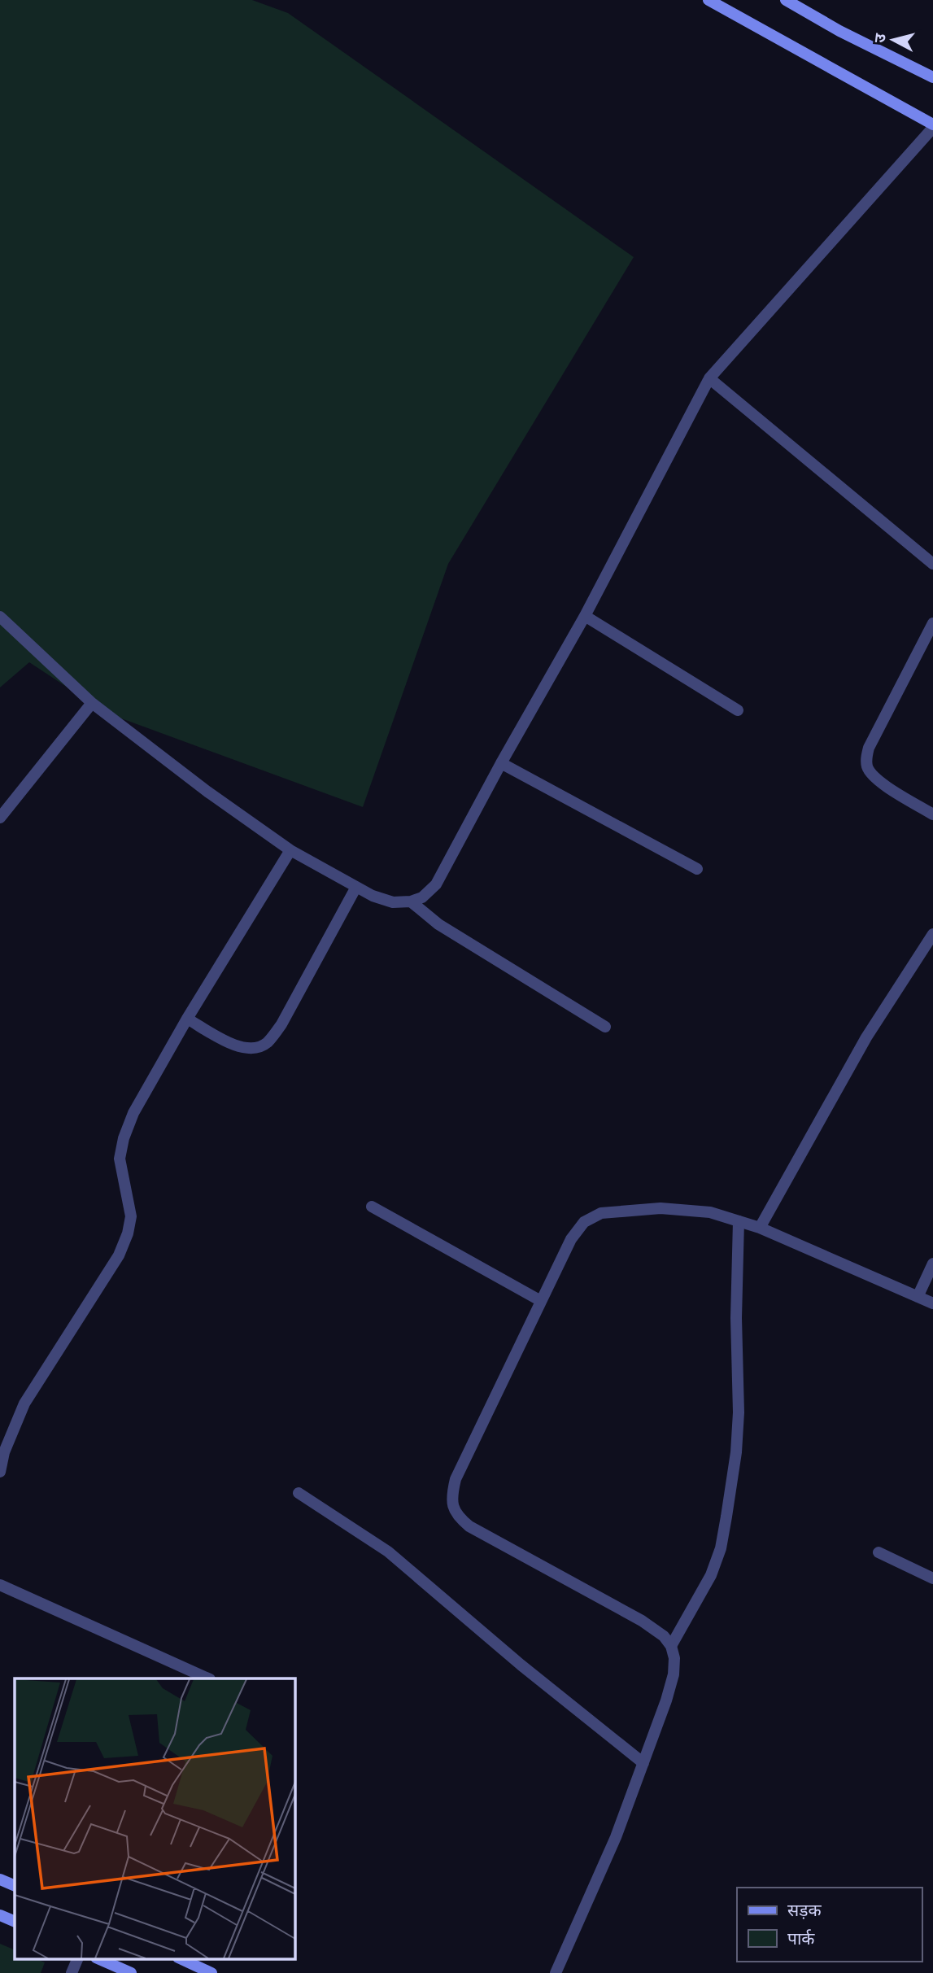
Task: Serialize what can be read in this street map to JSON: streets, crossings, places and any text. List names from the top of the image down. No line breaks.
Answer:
{"legend":["सड़क","पार्क"],"north":"left"}
